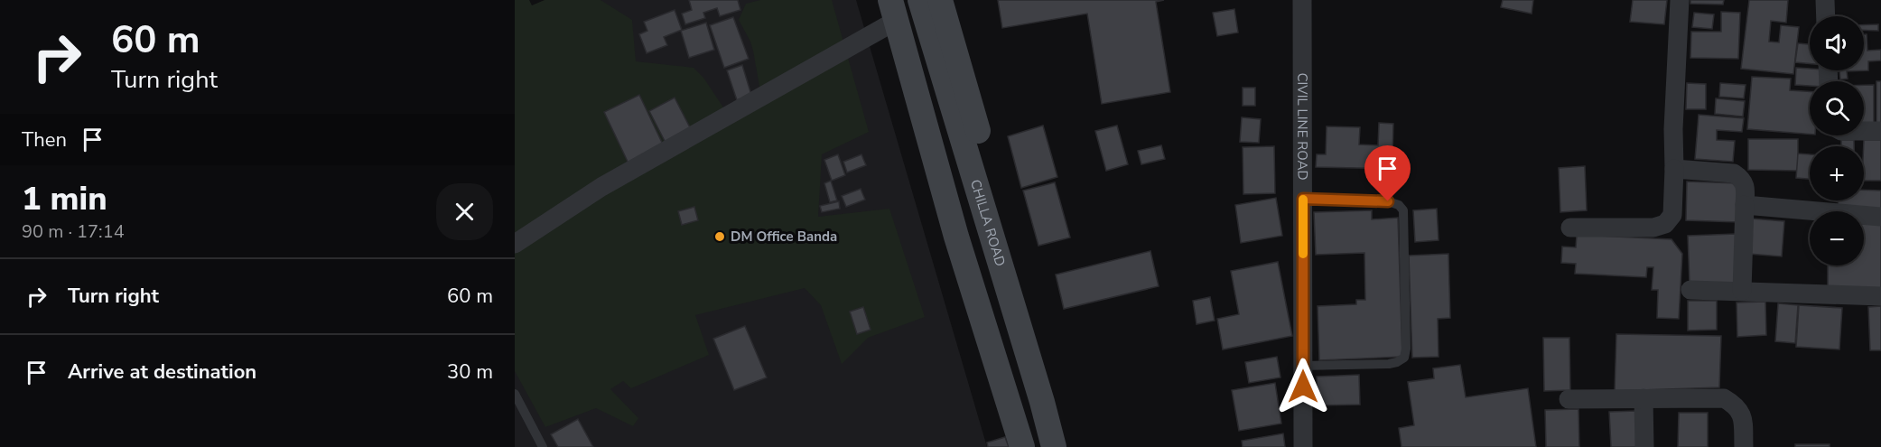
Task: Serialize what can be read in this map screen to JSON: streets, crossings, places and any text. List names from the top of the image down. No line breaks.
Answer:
{"streets":{"street":["CIVIL LINE ROAD","CHILLA ROAD"]},"places":["DM Office Banda"],"page":{"turn":["60 m","Turn right"],"map_buttons":["+","−"],"then":"Then","heading":["1 min","90 m · 17:14"],"list":[{"name":"Turn right","value":"60 m"},{"name":"Arrive at destination","value":"30 m"}]}}
